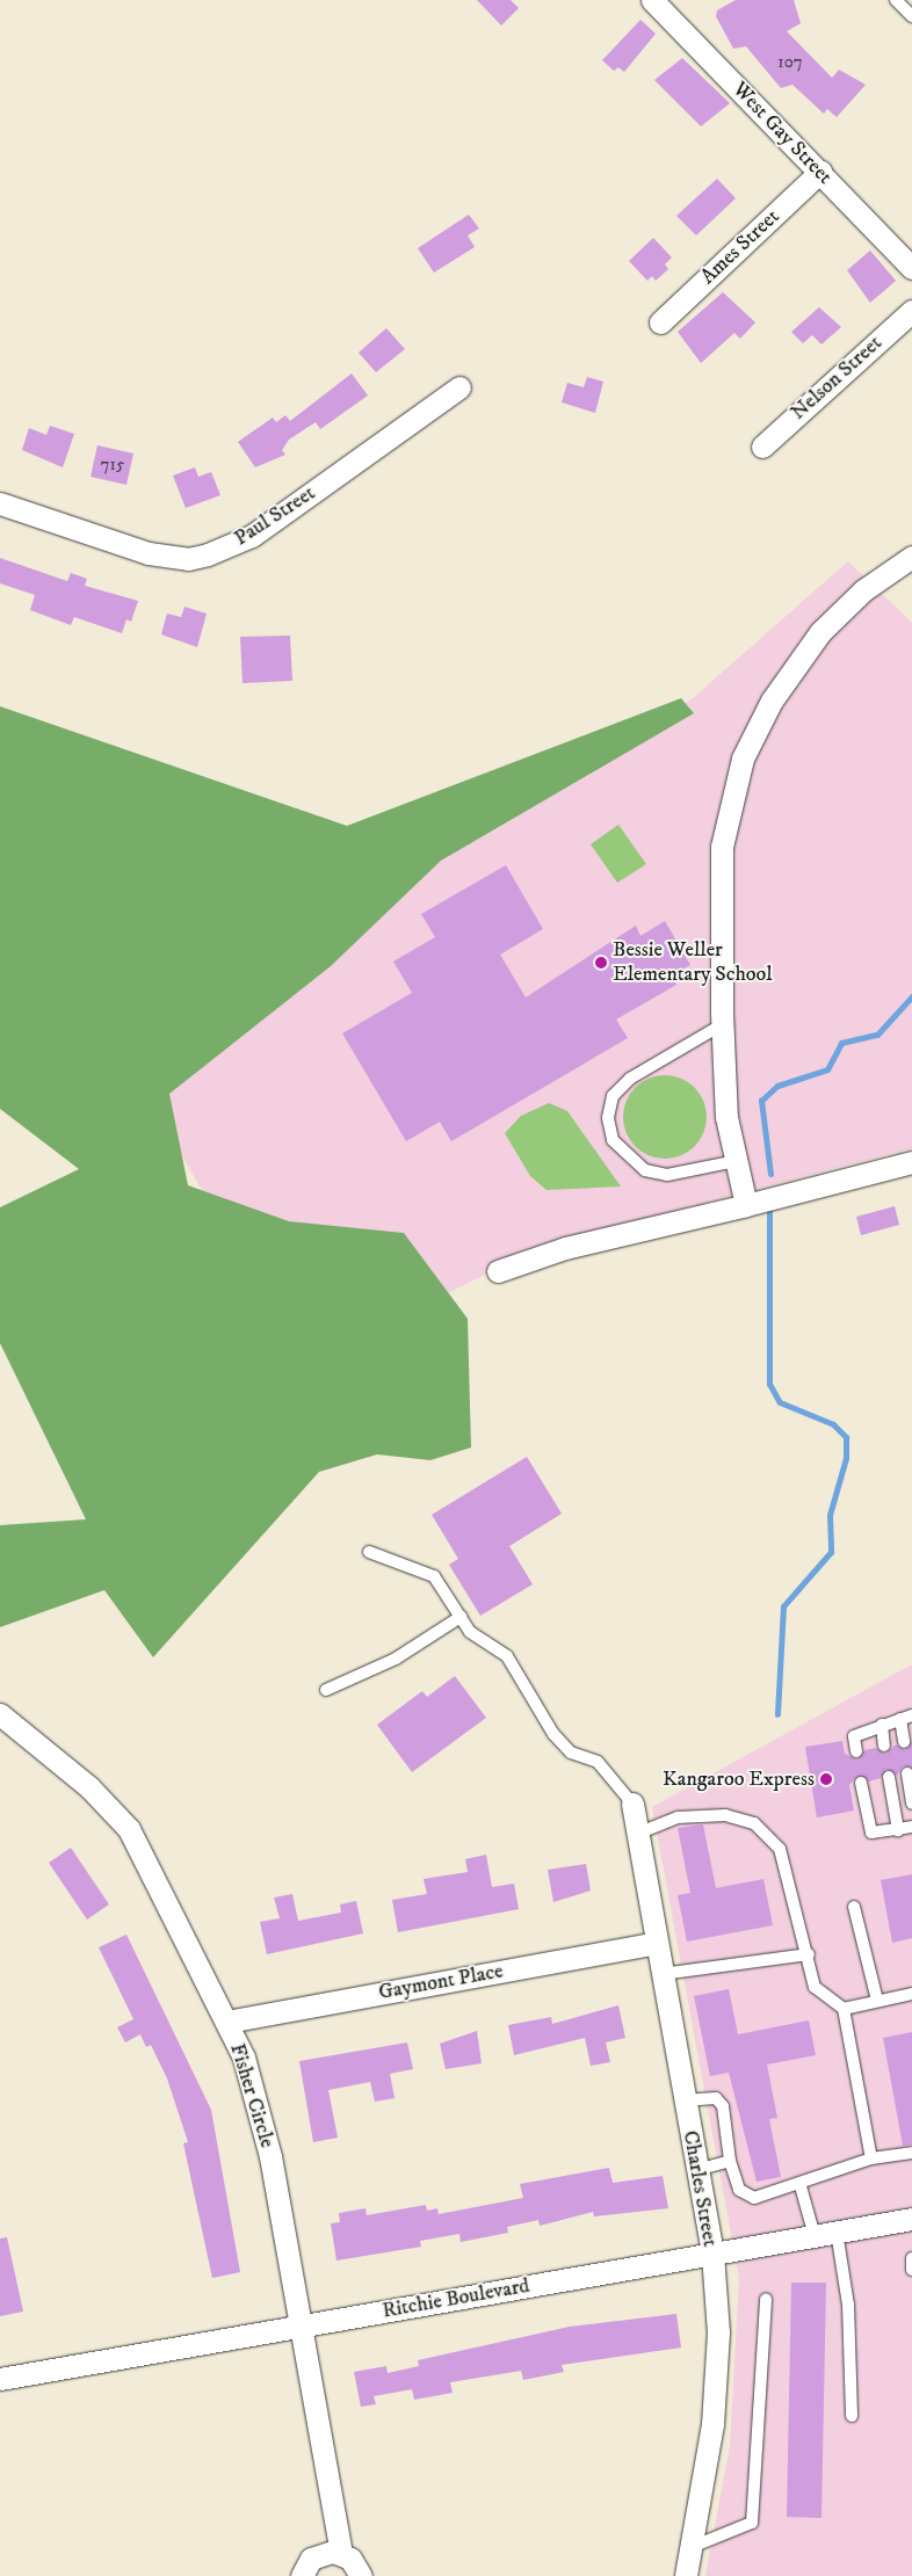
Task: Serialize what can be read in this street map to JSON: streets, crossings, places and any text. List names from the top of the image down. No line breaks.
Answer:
{"streets":{"street":["West Gay Street","Ames Street","Nelson Street","Paul Street","Gaymont Place","Fisher Circle","Charles Street","Ritchie Boulevard"]},"crossings":[["West Gay Street","Ames Street"],["Gaymont Place","Fisher Circle"],["Gaymont Place","Charles Street"],["Fisher Circle","Ritchie Boulevard"],["Charles Street","Ritchie Boulevard"]],"places":["Bessie Weller Elementary School","Kangaroo Express"],"house_numbers":["107","715"]}
